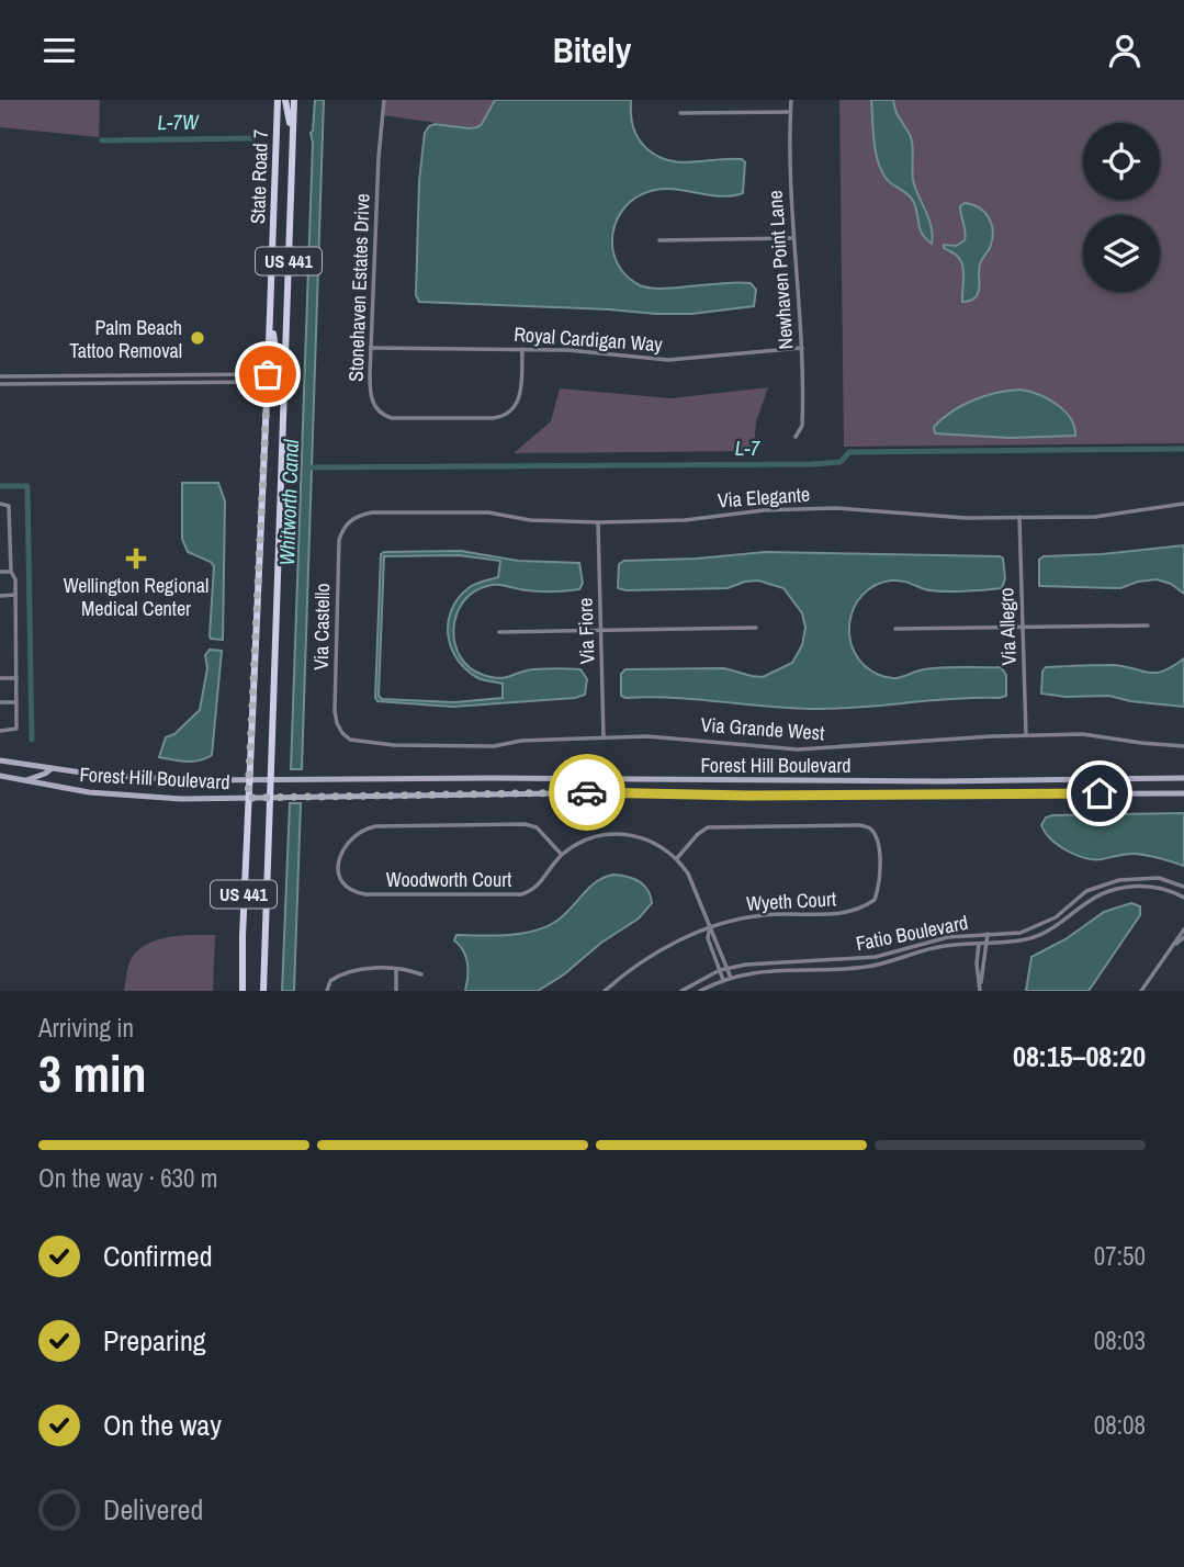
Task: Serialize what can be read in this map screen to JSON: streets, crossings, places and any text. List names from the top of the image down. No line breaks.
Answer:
{"streets":{"main road":["State Road 7","US 441","Forest Hill Boulevard"],"street":["Newhaven Point Lane","Stonehaven Estates Drive","Royal Cardigan Way","Via Elegante","Via Castello","Via Allegro","Via Fiore","Via Grande West","Woodworth Court","Wyeth Court","Fatio Boulevard"]},"crossings":[["State Road 7","Forest Hill Boulevard"],["Newhaven Point Lane","Royal Cardigan Way"],["Stonehaven Estates Drive","Royal Cardigan Way"],["Via Elegante","Via Castello"],["Via Elegante","Via Allegro"],["Via Elegante","Via Fiore"],["Via Castello","Via Grande West"],["Via Allegro","Via Grande West"],["Via Fiore","Via Grande West"],["Woodworth Court","Wyeth Court"]],"water":["L-7W","L-7","Whitworth Canal"],"places":{"other":["Palm Beach Tattoo Removal"],"health":["Wellington Regional Medical Center"]},"page":{"header":"Bitely","heading":["3 min","Arriving in","08:15–08:20"],"bar":"On the way · 630 m","list":[["Confirmed","07:50"],["Preparing","08:03"],["On the way","08:08"],"Delivered"]}}
